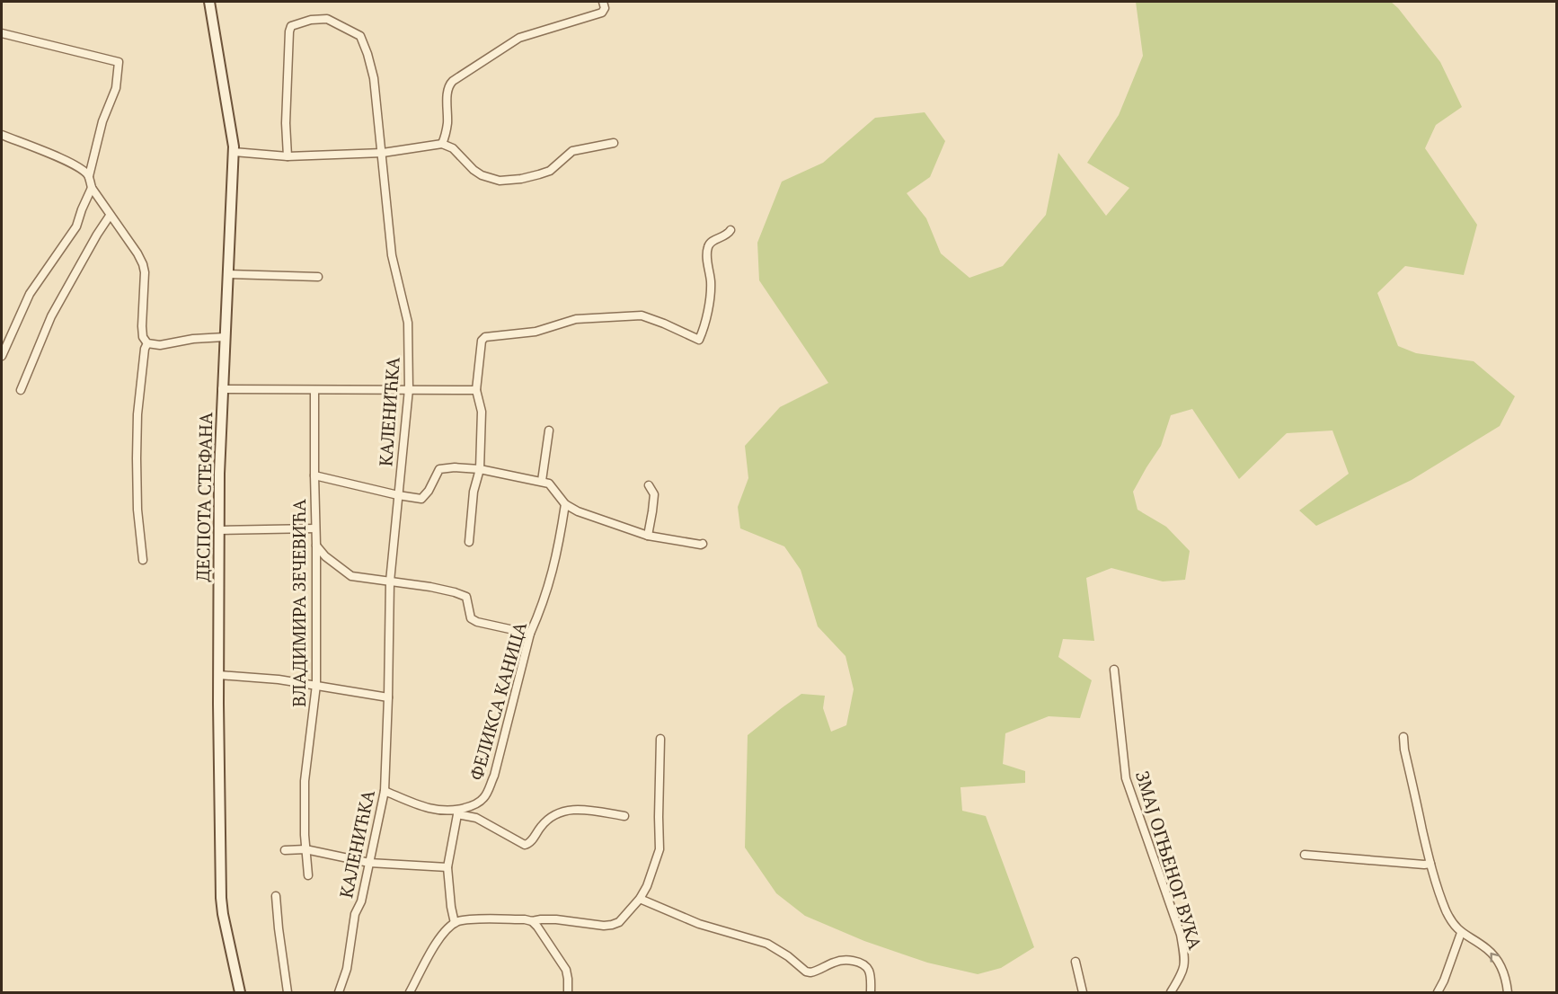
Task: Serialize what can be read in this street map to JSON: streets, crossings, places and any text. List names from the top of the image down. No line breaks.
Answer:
{"streets":{"main road":["ДЕСПОТА СТЕФАНА"],"street":["КАЛЕНИЋКА","ВЛАДИМИРА ЗЕЧЕВИЋА","ФЕЛИКСА КАНИЦА","ЗМАЈ ОГЊЕНОГ ВУКА"]}}
